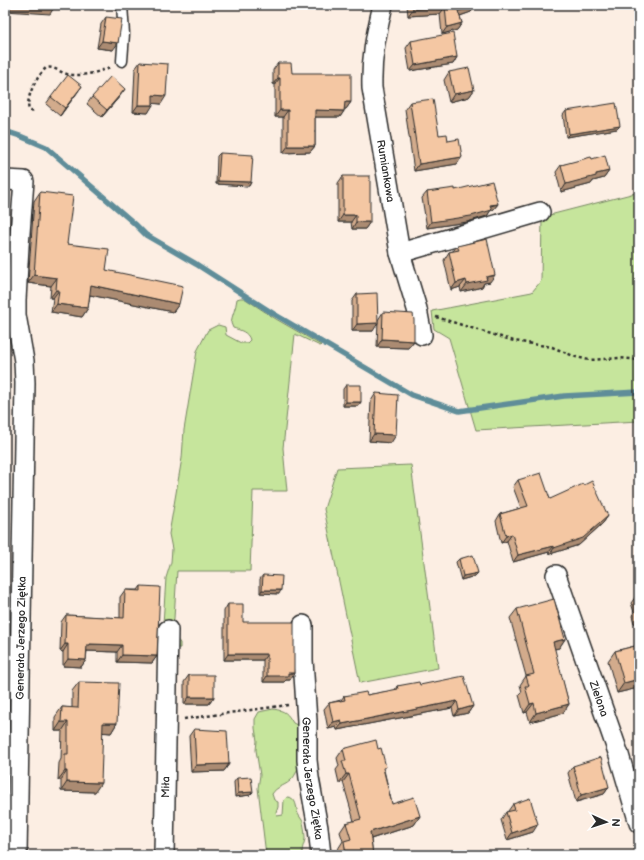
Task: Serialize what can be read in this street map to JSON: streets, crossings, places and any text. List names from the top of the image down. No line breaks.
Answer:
{"streets":{"street":["Rumiankowa","Generała Jerzego Ziętka","Zielona","Miła"]},"north":"right"}
